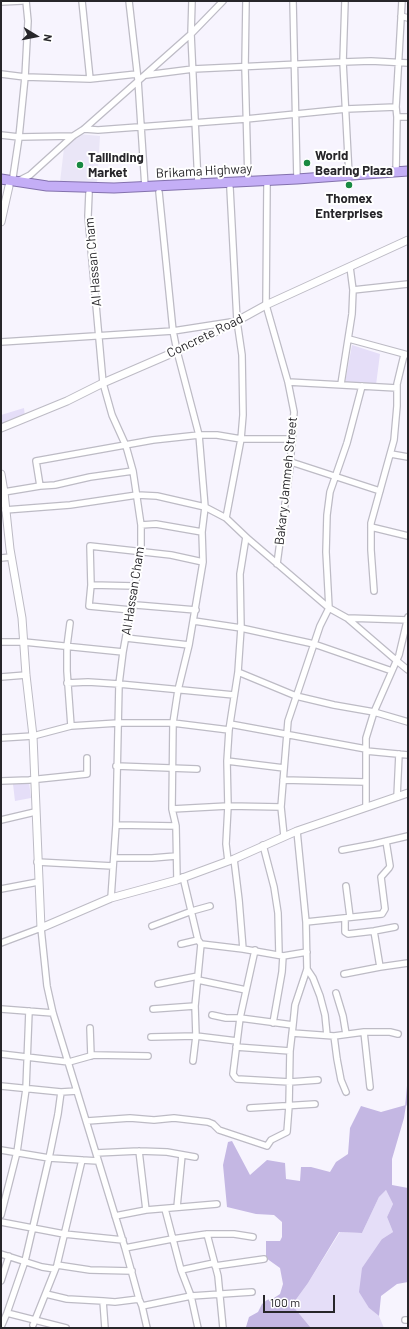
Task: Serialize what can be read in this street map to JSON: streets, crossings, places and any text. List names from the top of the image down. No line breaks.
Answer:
{"streets":{"highway":["Brikama Highway"],"street":["Al Hassan Cham","Concrete Road","Bakary Jammeh Street"]},"crossings":[["Brikama Highway","Al Hassan Cham"],["Brikama Highway","Bakary Jammeh Street"],["Al Hassan Cham","Concrete Road"],["Concrete Road","Bakary Jammeh Street"]],"places":["World Bearing Plaza","Tallinding Market","Thomex Enterprises"],"scale_bar":"100 m","north":"right"}
